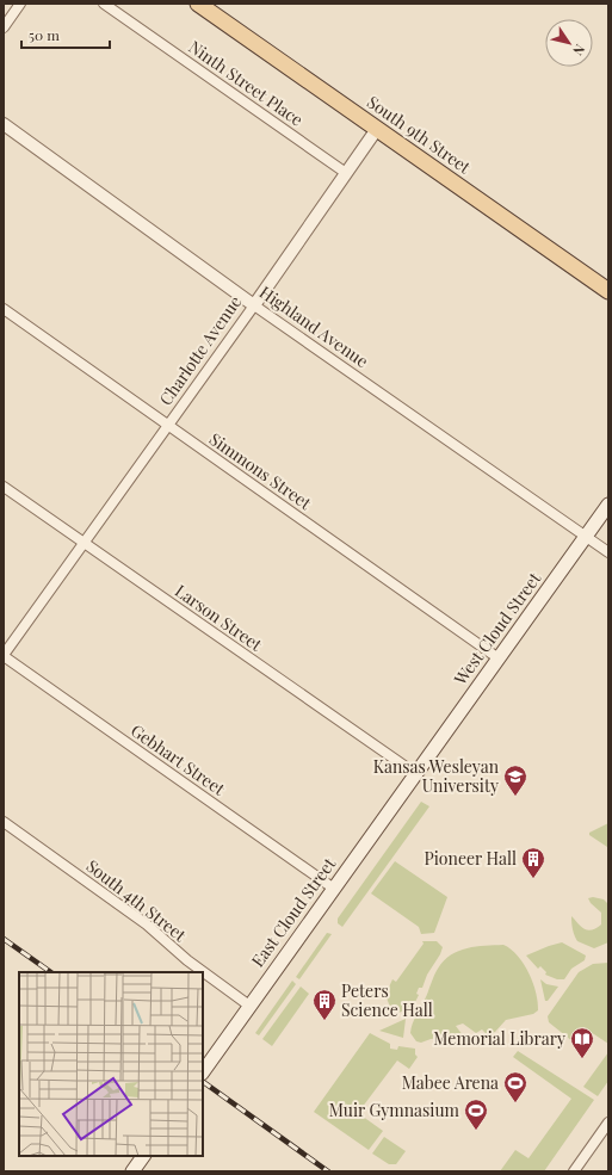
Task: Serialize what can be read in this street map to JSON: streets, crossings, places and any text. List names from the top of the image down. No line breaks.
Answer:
{"streets":{"main road":["South 9th Street","West Cloud Street","East Cloud Street"],"street":["Ninth Street Place","Highland Avenue","Charlotte Avenue","Simmons Street","Larson Street","Gebhart Street","South 4th Street"]},"crossings":[["Ninth Street Place","Charlotte Avenue"],["South 9th Street","Charlotte Avenue"],["Highland Avenue","Charlotte Avenue"],["Highland Avenue","West Cloud Street"],["Charlotte Avenue","Simmons Street"],["Charlotte Avenue","Larson Street"],["Charlotte Avenue","Gebhart Street"],["Simmons Street","West Cloud Street"],["Larson Street","West Cloud Street"],["Larson Street","East Cloud Street"],["West Cloud Street","East Cloud Street"],["Gebhart Street","East Cloud Street"],["South 4th Street","East Cloud Street"]],"places":{"school or university":["Kansas Wesleyan University"],"building":["Pioneer Hall","Peters Science Hall"],"library":["Memorial Library"],"sports":["Mabee Arena","Muir Gymnasium"]},"scale_bar":"50 m","north":"bottom right"}
